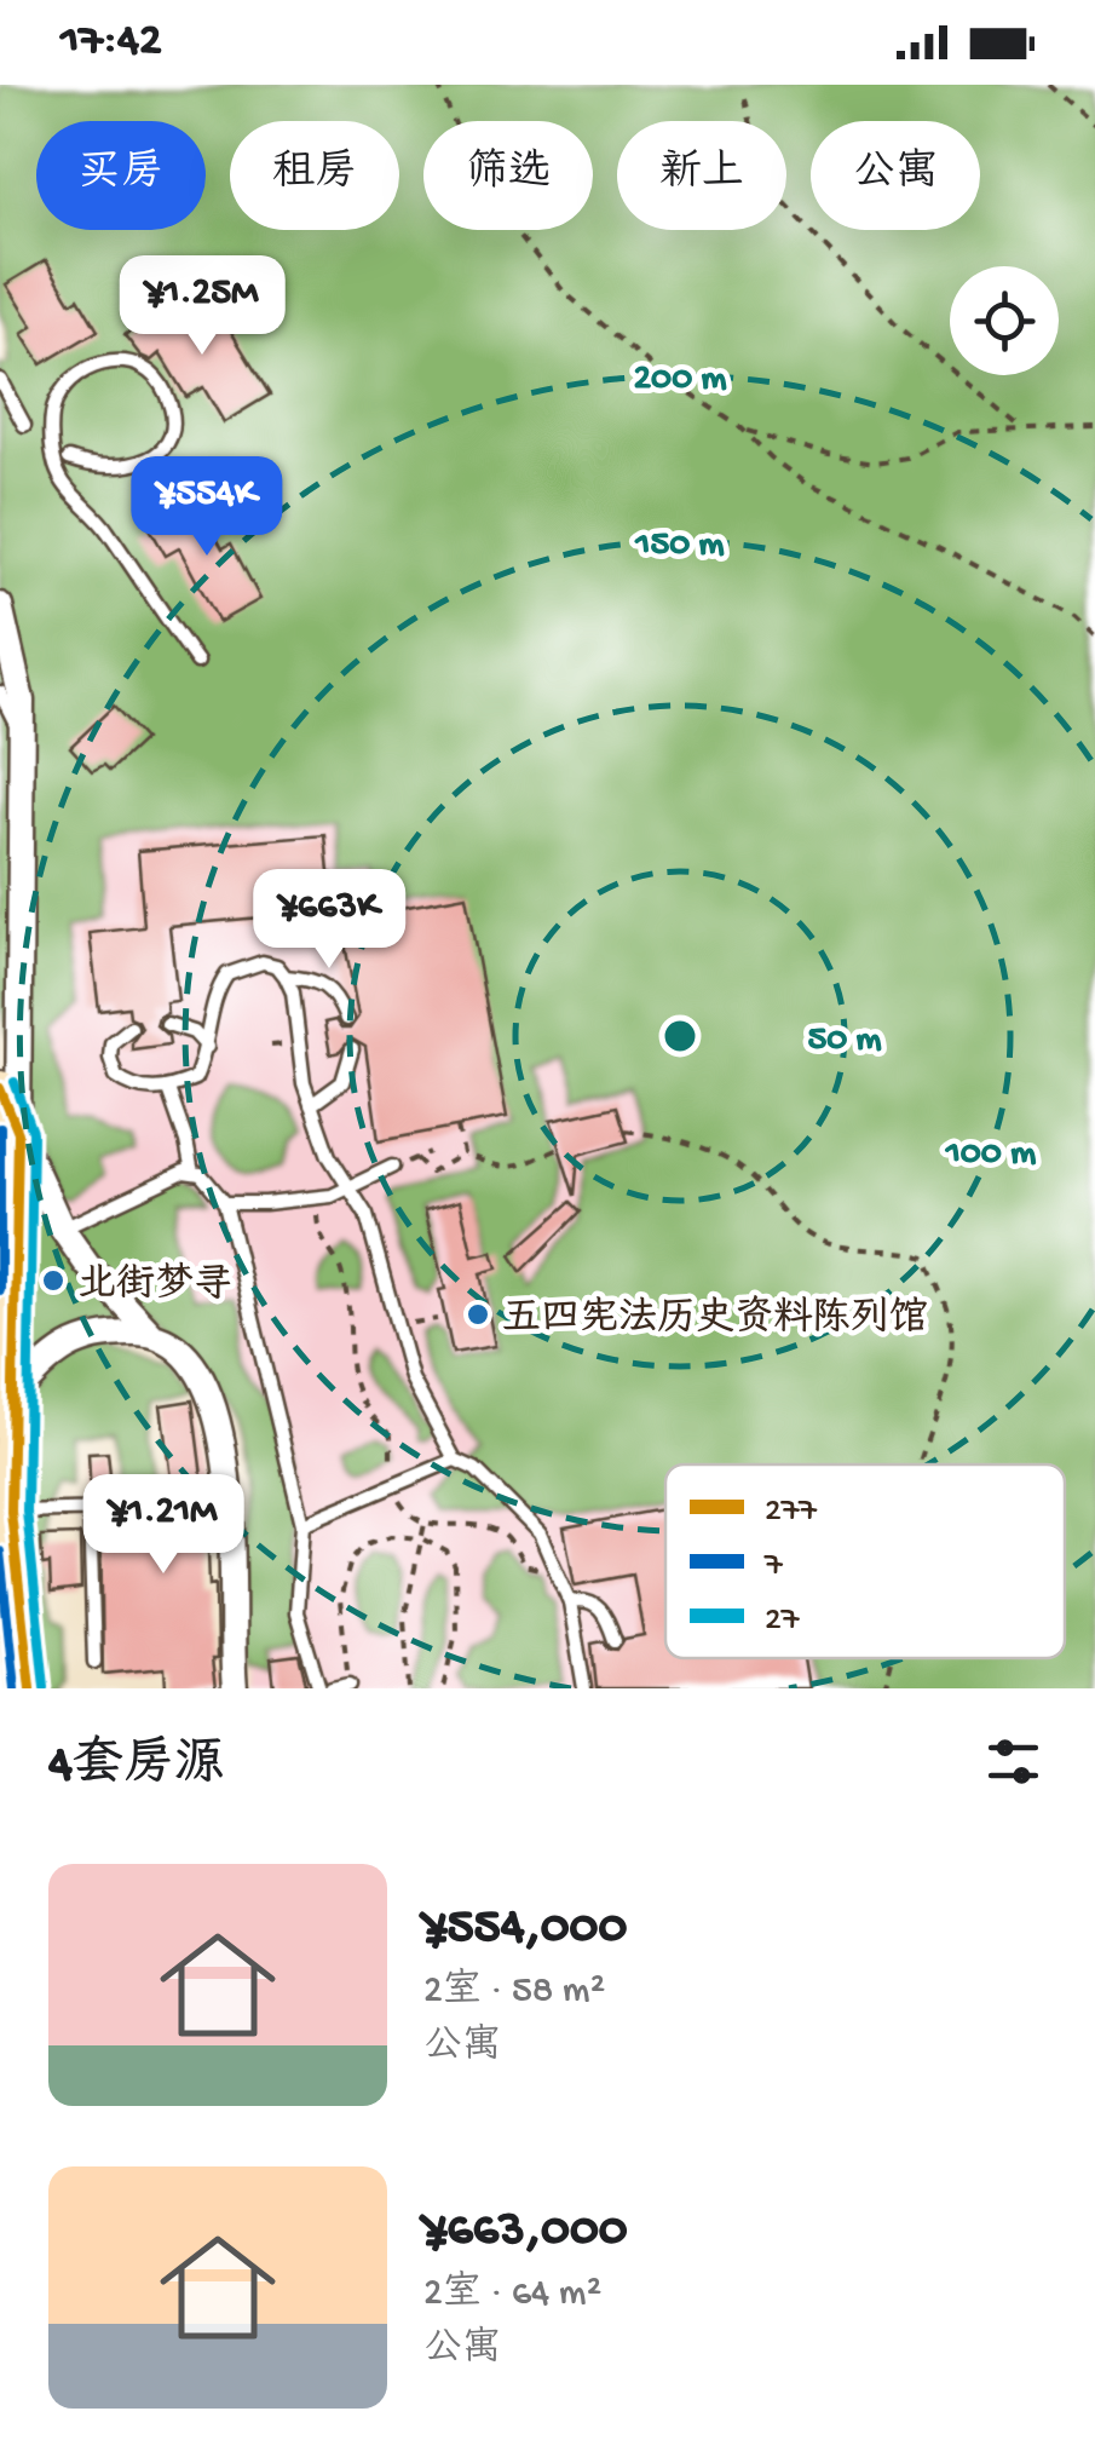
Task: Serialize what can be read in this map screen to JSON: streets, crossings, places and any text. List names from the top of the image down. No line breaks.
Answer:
{"places":["北街梦寻","五四宪法历史资料陈列馆"],"lines":["transit line 27","transit line 277","transit line 7"],"legend":["277","7","27"],"page":{"status":"17:42","chip":["买房","租房","筛选","新上","公寓"],"price":["¥1.25M","¥554K","¥663K","¥1.21M"],"heading":"4套房源","list":[{"name":"¥554,000","note":"2室 · 58 m² · 公寓"},{"name":"¥663,000","note":"2室 · 64 m² · 公寓"}]},"rings":["200 m","150 m","50 m","100 m"]}
